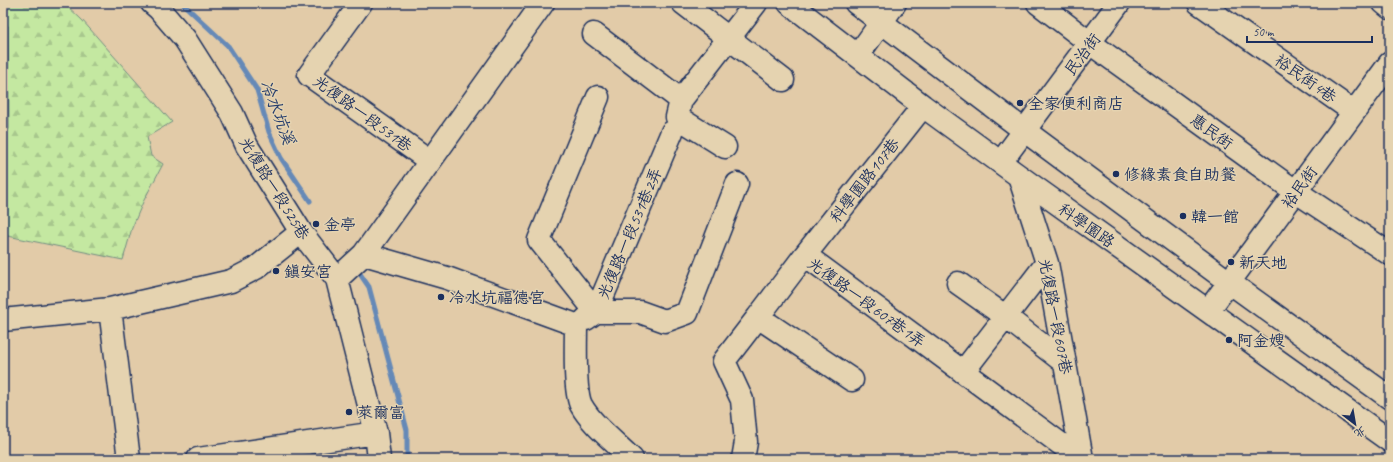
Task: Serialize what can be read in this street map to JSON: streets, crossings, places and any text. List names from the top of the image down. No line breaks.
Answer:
{"streets":{"street":["民治街","裕民街4巷","光復路一段531巷","惠民街","科學園路107巷","裕民街","光復路一段525巷","科學園路","光復路一段531巷2弄","光復路一段607巷1弄","光復路一段607巷"]},"crossings":[["民治街","惠民街"],["民治街","科學園路"],["裕民街4巷","裕民街"],["光復路一段531巷","光復路一段525巷"],["惠民街","裕民街"],["科學園路107巷","科學園路"],["科學園路107巷","光復路一段607巷1弄"],["裕民街","科學園路"],["科學園路","光復路一段607巷"],["光復路一段607巷1弄","光復路一段607巷"]],"water":["冷水坑溪"],"places":["全家便利商店","修緣素食自助餐","韓一館","金亭","新天地","鎮安宮","冷水坑福德宮","阿金嫂","萊爾富"],"scale_bar":"50 m","north":"bottom right"}
